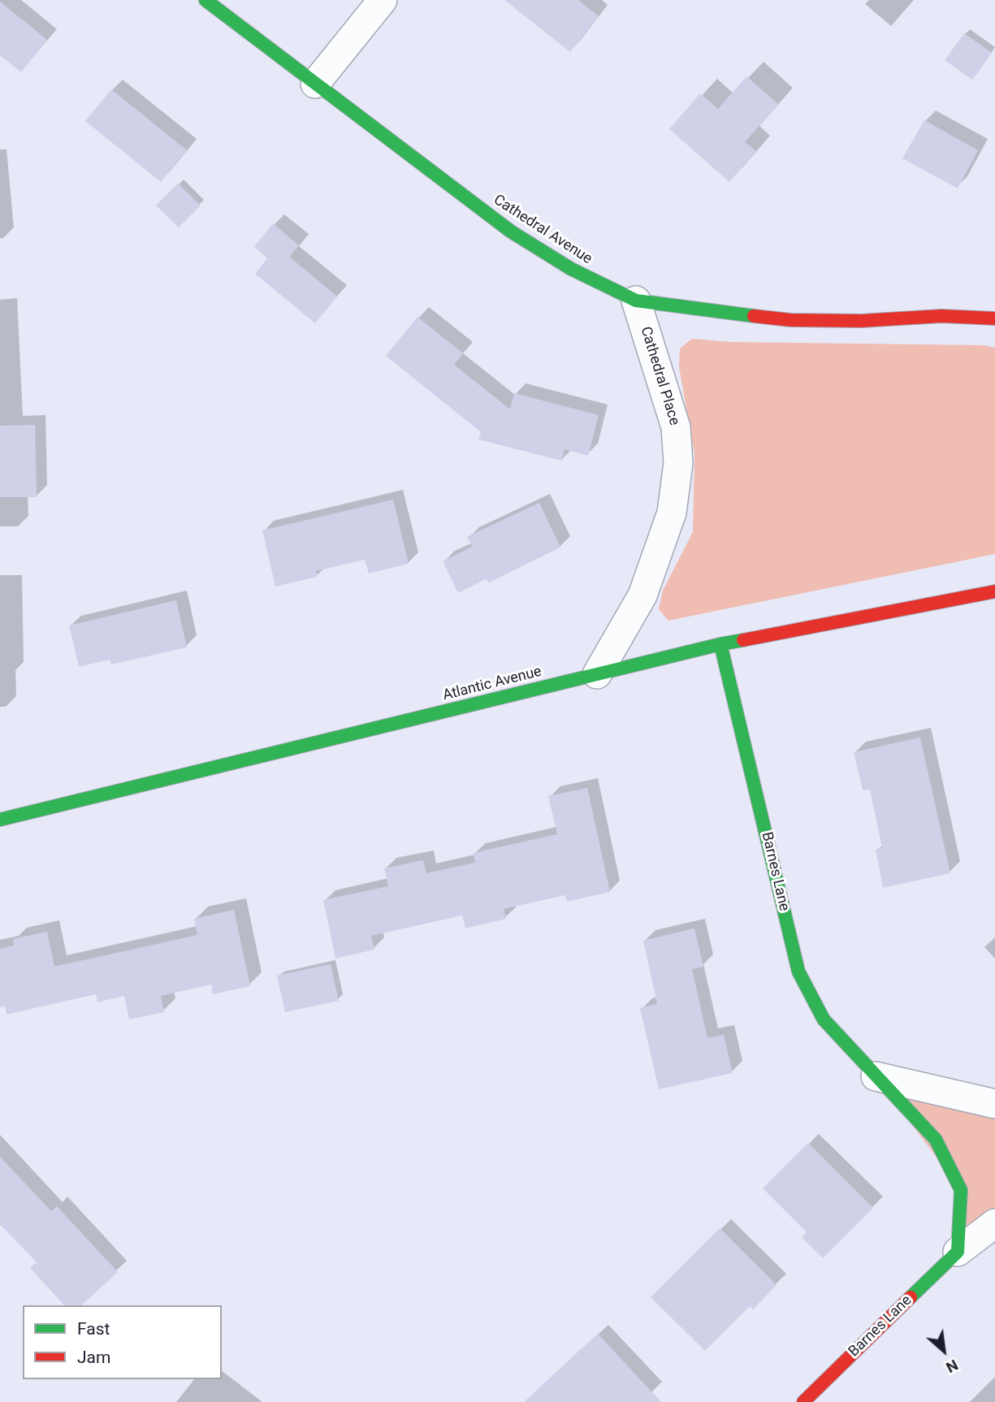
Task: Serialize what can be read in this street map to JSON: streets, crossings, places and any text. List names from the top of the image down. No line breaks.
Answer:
{"streets":{"street":["Cathedral Avenue","Cathedral Place","Atlantic Avenue","Barnes Lane"]},"crossings":[["Cathedral Avenue","Cathedral Place"],["Cathedral Place","Atlantic Avenue"],["Atlantic Avenue","Barnes Lane"]],"legend":["Fast","Jam"],"north":"bottom right"}
